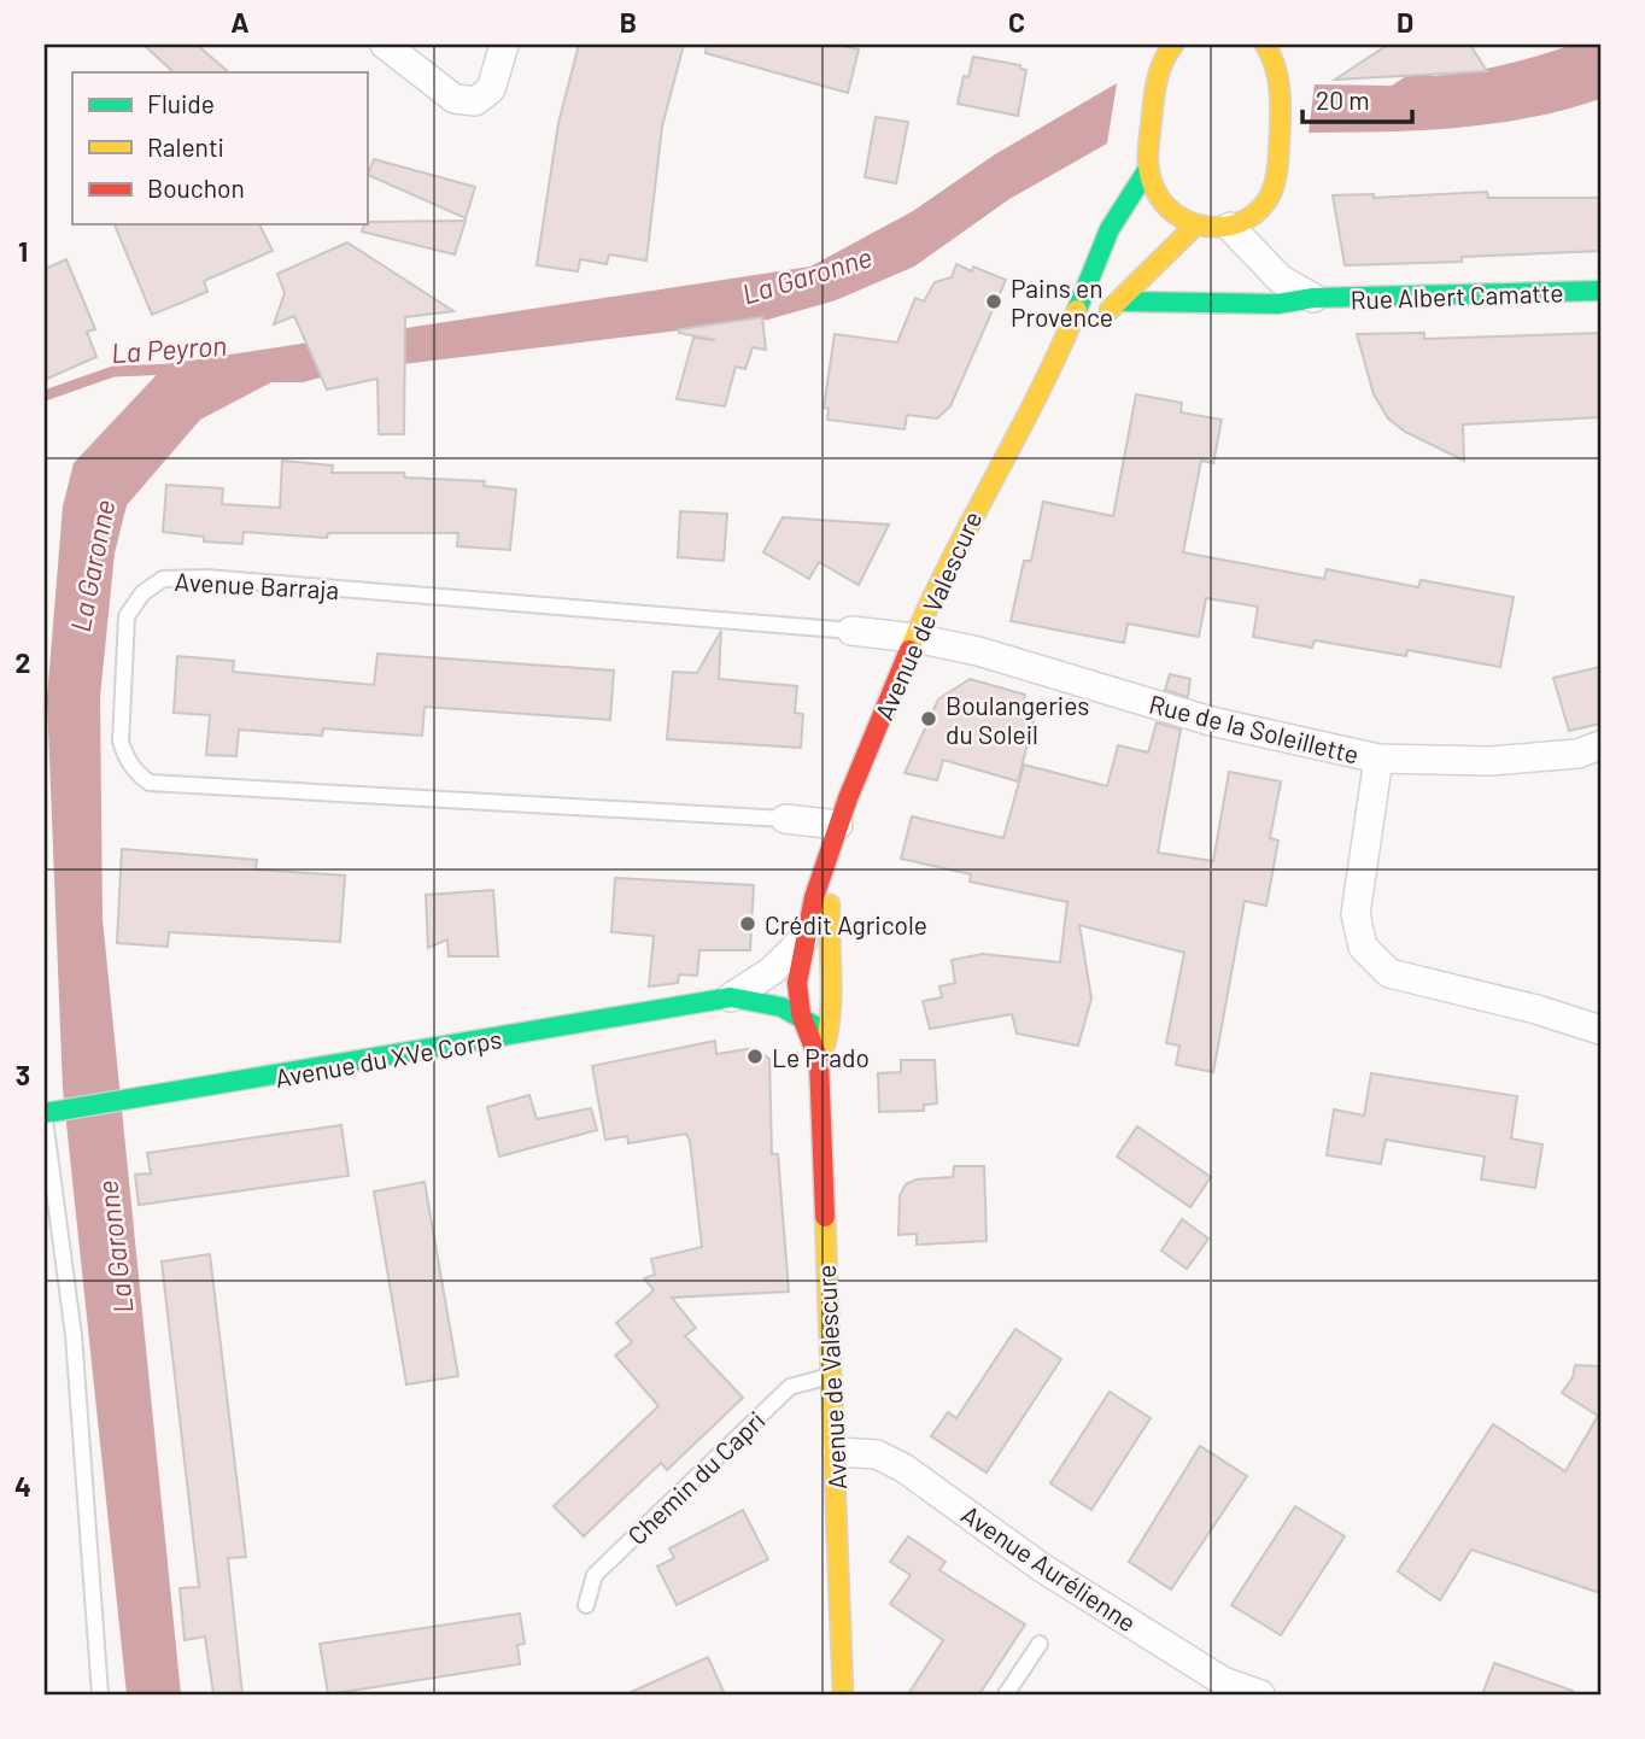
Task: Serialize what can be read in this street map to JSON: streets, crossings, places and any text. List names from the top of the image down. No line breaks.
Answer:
{"streets":{"main road":["Rue Albert Camatte","Avenue de Valescure","Avenue du XVe Corps"],"street":["Avenue Barraja","Rue de la Soleillette","Avenue Aurélienne"],"lane":["Chemin du Capri"]},"crossings":[["Rue Albert Camatte","Avenue de Valescure"],["Avenue Barraja","Avenue de Valescure"],["Avenue Barraja","Rue de la Soleillette"],["Avenue de Valescure","Rue de la Soleillette"],["Avenue de Valescure","Avenue du XVe Corps"],["Avenue de Valescure","Chemin du Capri"],["Avenue de Valescure","Avenue Aurélienne"]],"water":["La Garonne","La Peyron"],"places":["Pains en Provence","Boulangeries du Soleil","Crédit Agricole","Le Prado"],"legend":["Fluide","Ralenti","Bouchon"],"scale_bar":"20 m","grid":{"columns":["A","B","C","D"],"rows":["1","2","3","4"]}}
